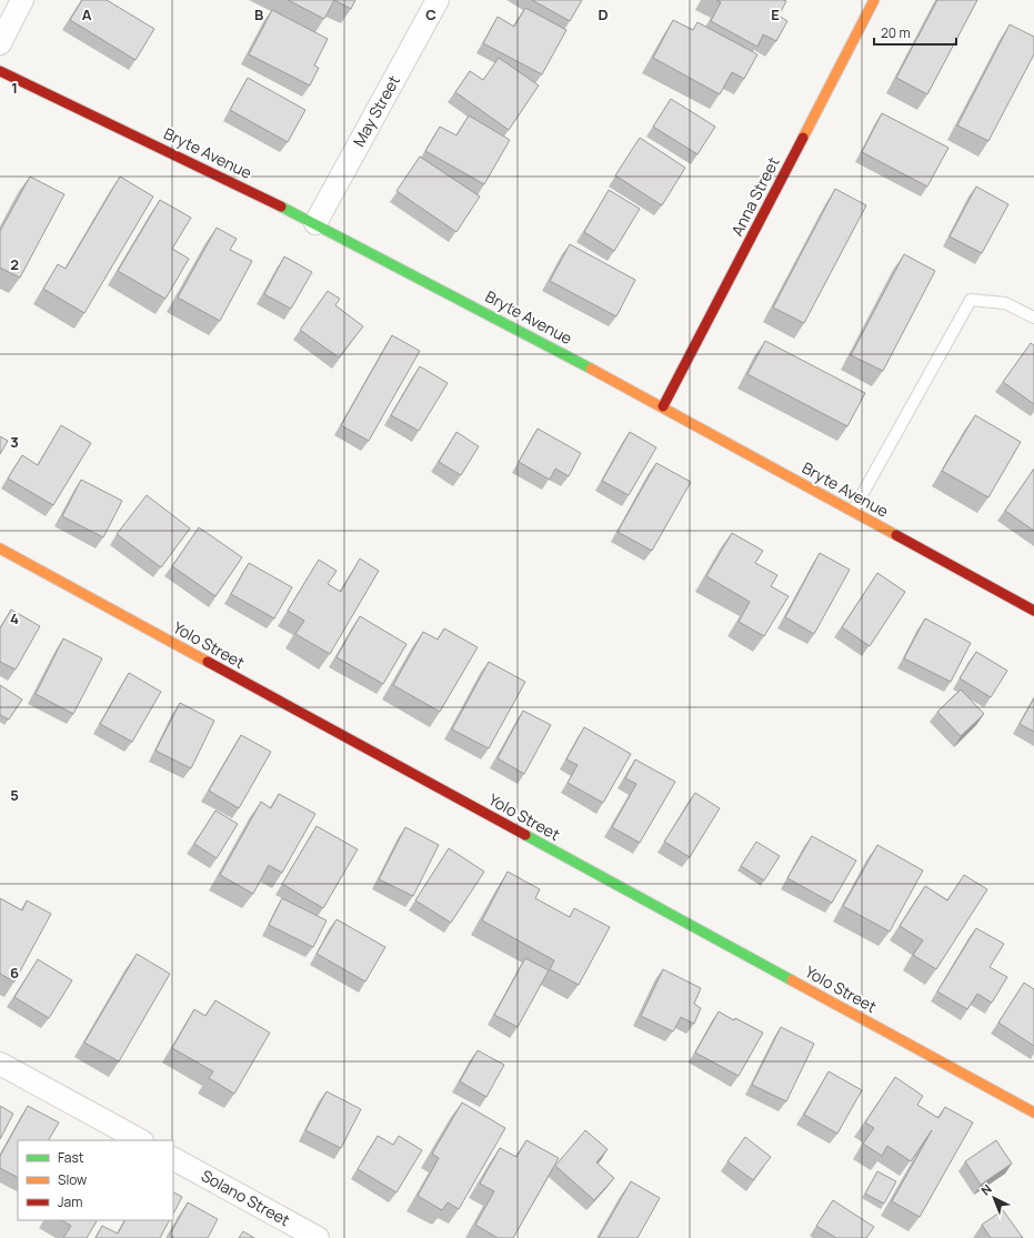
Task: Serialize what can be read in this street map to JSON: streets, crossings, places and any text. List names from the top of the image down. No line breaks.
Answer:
{"streets":{"street":["May Street","Bryte Avenue","Anna Street","Yolo Street","Solano Street"]},"crossings":[["May Street","Bryte Avenue"],["Bryte Avenue","Anna Street"]],"legend":["Fast","Slow","Jam"],"scale_bar":"20 m","north":"top left","grid":{"columns":["A","B","C","D","E"],"rows":["1","2","3","4","5","6"]}}
